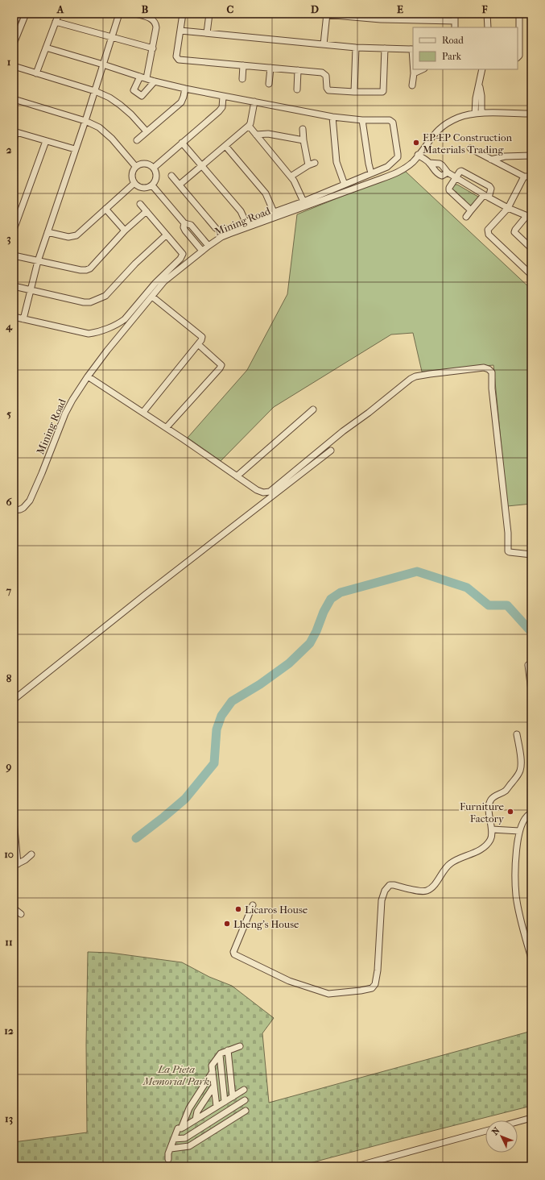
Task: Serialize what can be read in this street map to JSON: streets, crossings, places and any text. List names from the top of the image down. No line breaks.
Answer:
{"streets":{"street":["Mining Road"]},"parks":["La Pieta Memorial Park"],"places":["EP-EP Construction Materials Trading","Furniture Factory","Licaros House","Lheng's House"],"legend":["Road","Park"],"north":"top left","grid":{"columns":["A","B","C","D","E","F"],"rows":["1","2","3","4","5","6","7","8","9","10","11","12","13"]}}
